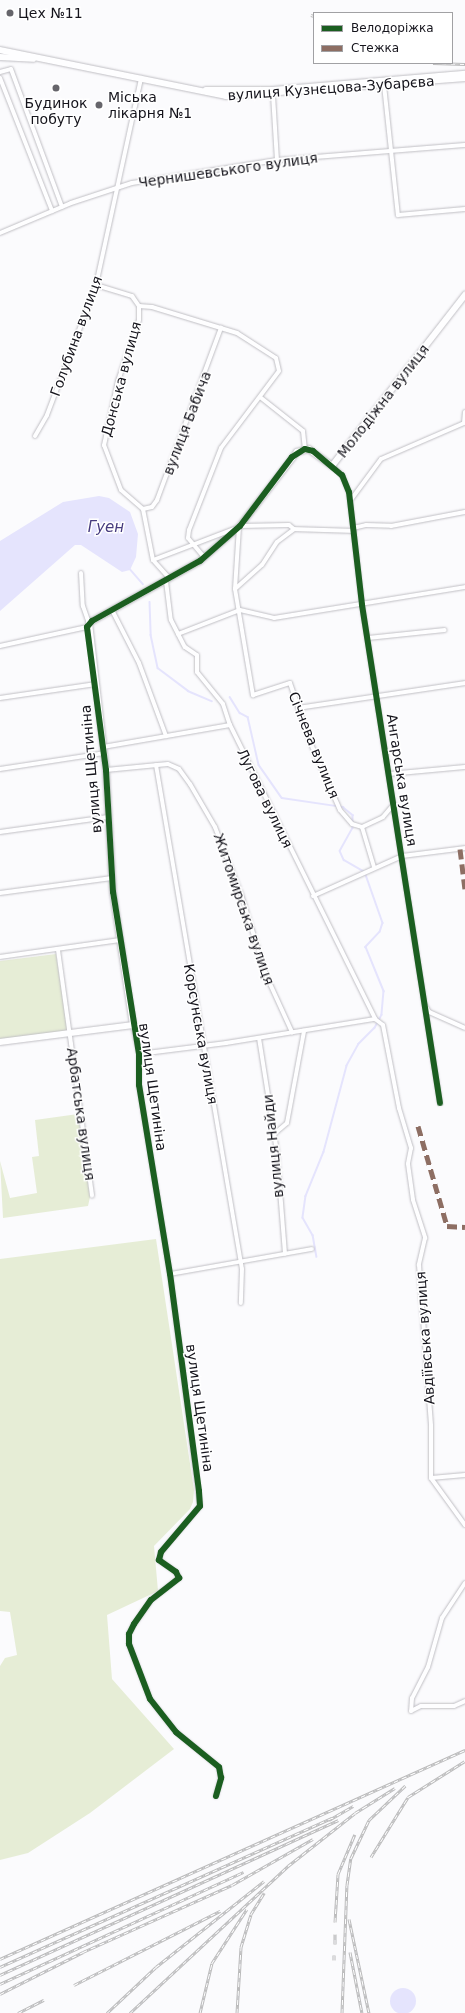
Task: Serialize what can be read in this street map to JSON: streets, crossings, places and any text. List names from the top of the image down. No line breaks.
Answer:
{"streets":{"street":["вулиця Кузнєцова-Зубарєва","Чернишевського вулиця","Голубина вулиця","Донська вулиця","Молодіжна вулиця","вулиця Бабича","Січнева вулиця","вулиця Щетиніна","Ангарська вулиця","Лугова вулиця","Житомирська вулиця","Корсунська вулиця","Арбатська вулиця","вулиця Найди","Авдіївська вулиця"]},"crossings":[["вулиця Кузнєцова-Зубарєва","Голубина вулиця"],["Чернишевського вулиця","Голубина вулиця"],["Донська вулиця","вулиця Бабича"],["Молодіжна вулиця","Ангарська вулиця"],["вулиця Щетиніна","Житомирська вулиця"],["Лугова вулиця","Авдіївська вулиця"],["Житомирська вулиця","Корсунська вулиця"]],"water":["Гуен"],"places":["Цех №11","Будинок побуту","Міська лікарня №1"],"legend":["Велодоріжка","Стежка"]}
